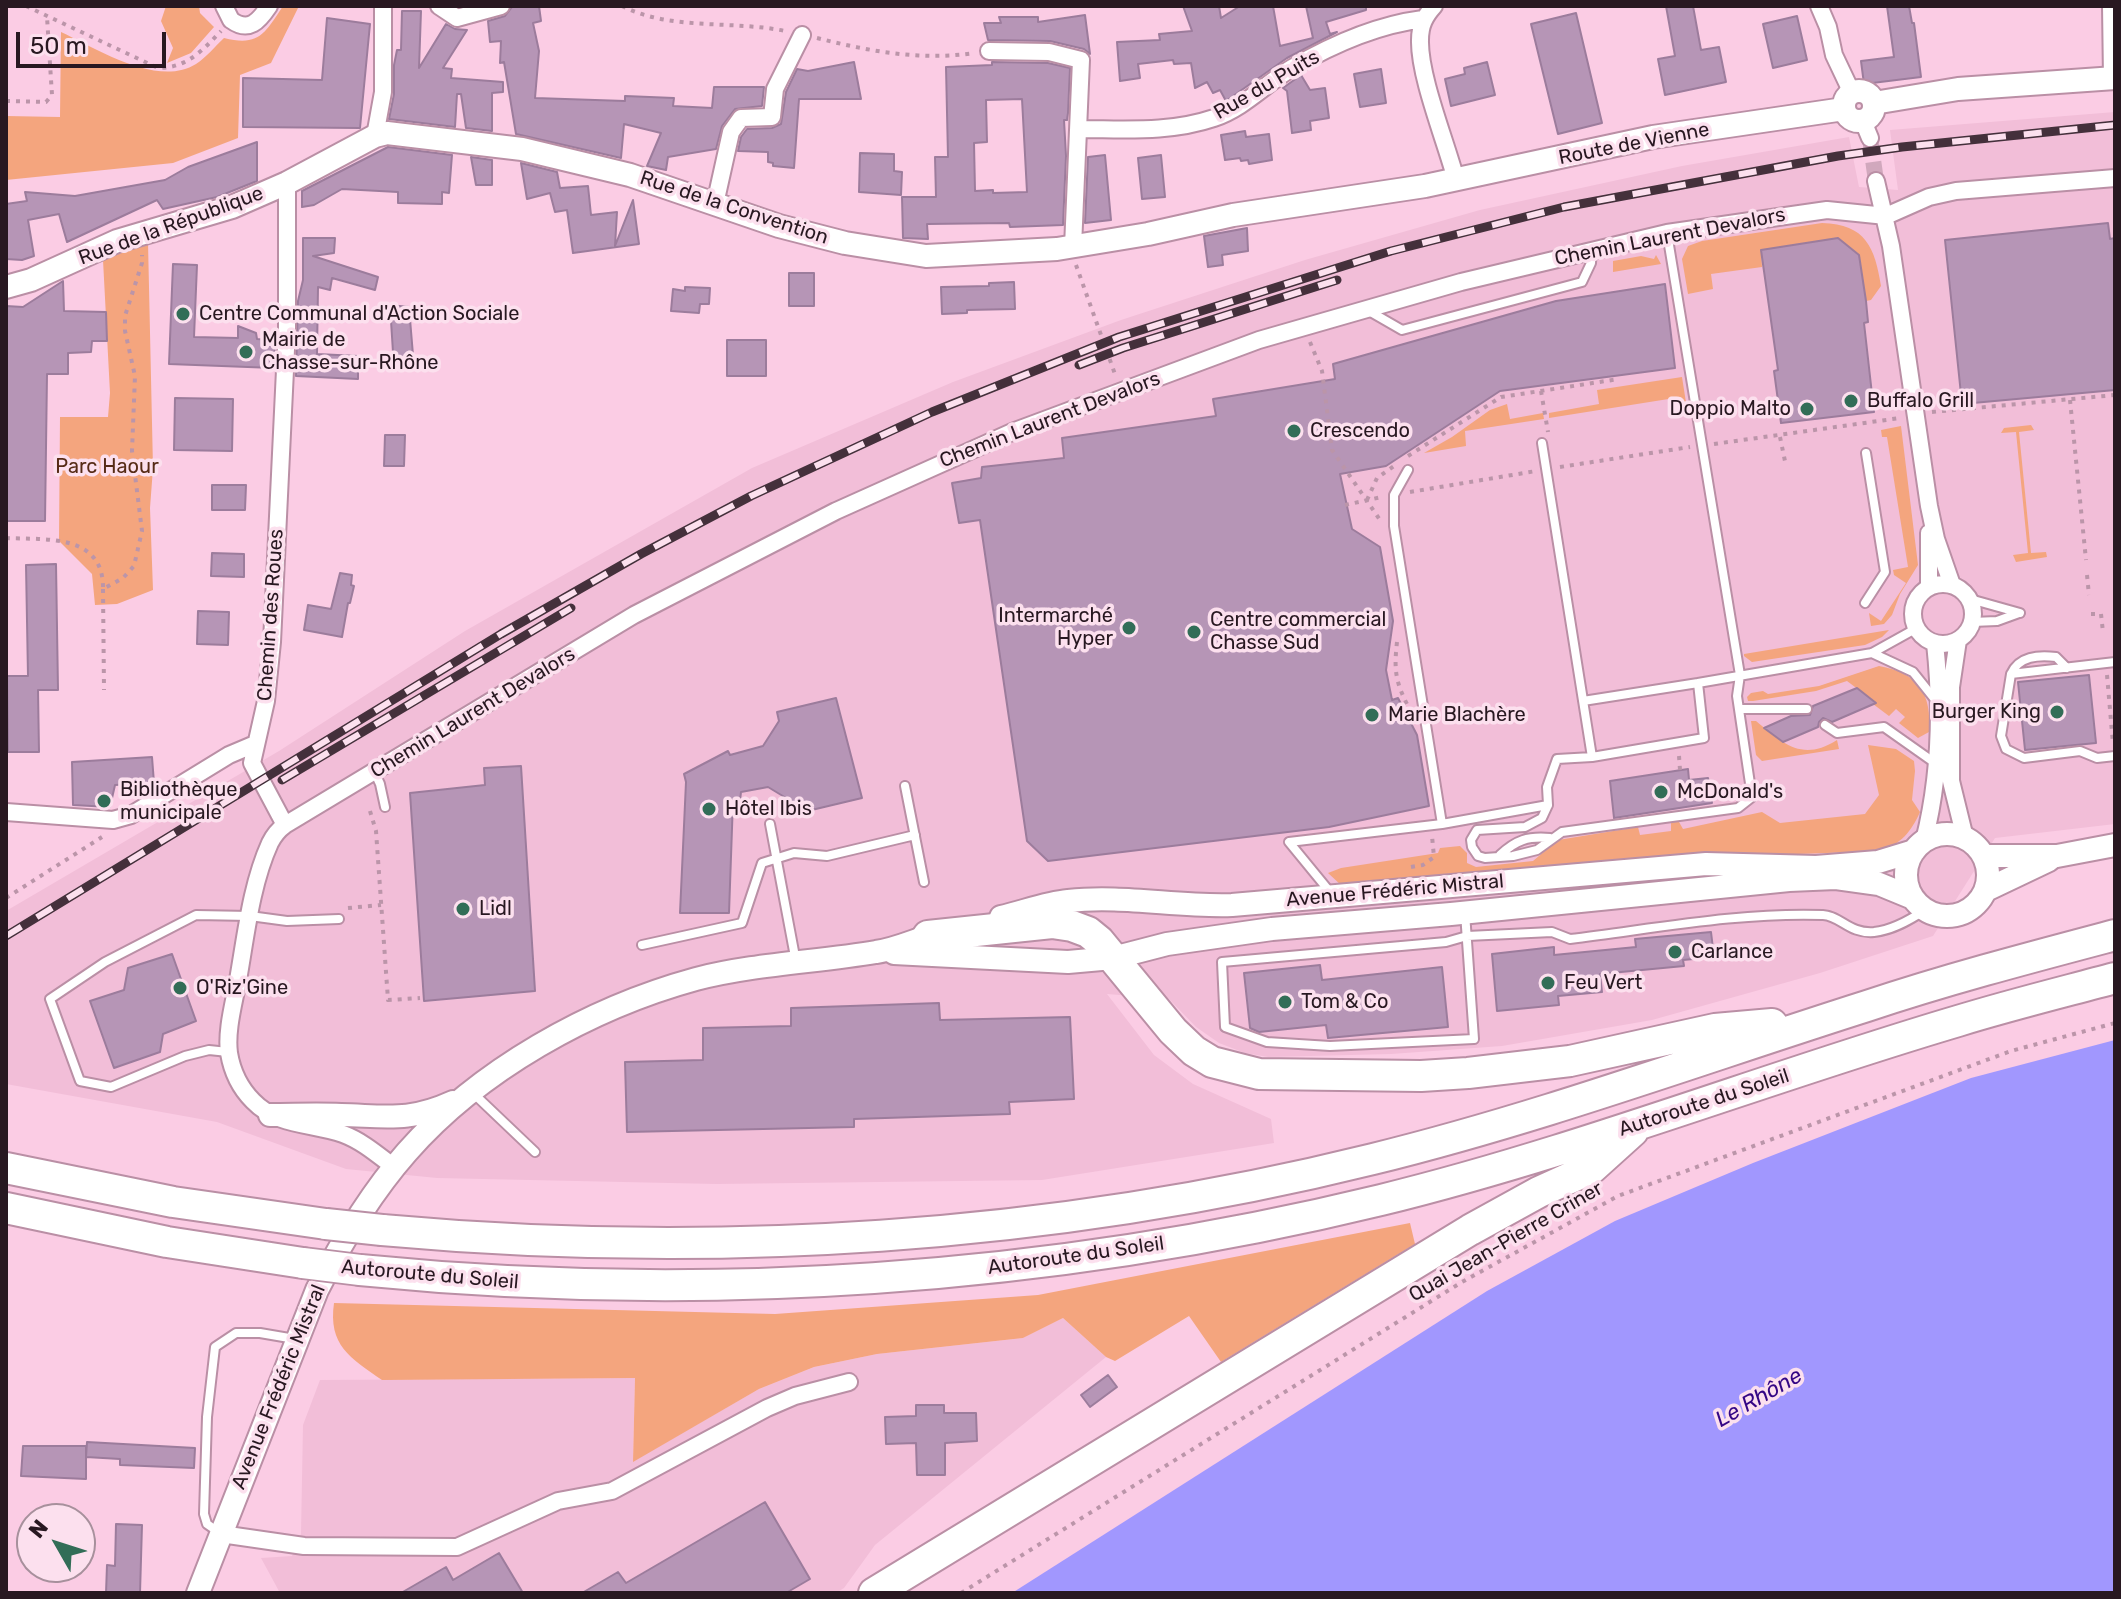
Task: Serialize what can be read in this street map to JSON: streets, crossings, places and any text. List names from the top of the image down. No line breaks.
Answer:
{"streets":{"highway":["Autoroute du Soleil"],"main road":["Route de Vienne","Rue de la Convention","Rue de la République","Avenue Frédéric Mistral"],"street":["Rue du Puits","Chemin Laurent Devalors","Chemin des Roues"],"path":["Quai Jean-Pierre Criner"]},"crossings":[["Route de Vienne","Rue de la Convention"],["Rue de la Convention","Rue de la République"],["Rue de la République","Chemin des Roues"],["Chemin Laurent Devalors","Chemin des Roues"]],"water":["Le Rhône"],"parks":["Parc Haour"],"places":["Centre Communal d'Action Sociale","Mairie de Chasse-sur-Rhône","Buffalo Grill","Doppio Malto","Crescendo","Intermarché Hyper","Centre commercial Chasse Sud","Burger King","Marie Blachère","McDonald's","Bibliothèque municipale","Hôtel Ibis","Lidl","Carlance","Feu Vert","O'Riz'Gine","Tom & Co"],"scale_bar":"50 m","north":"top left"}
